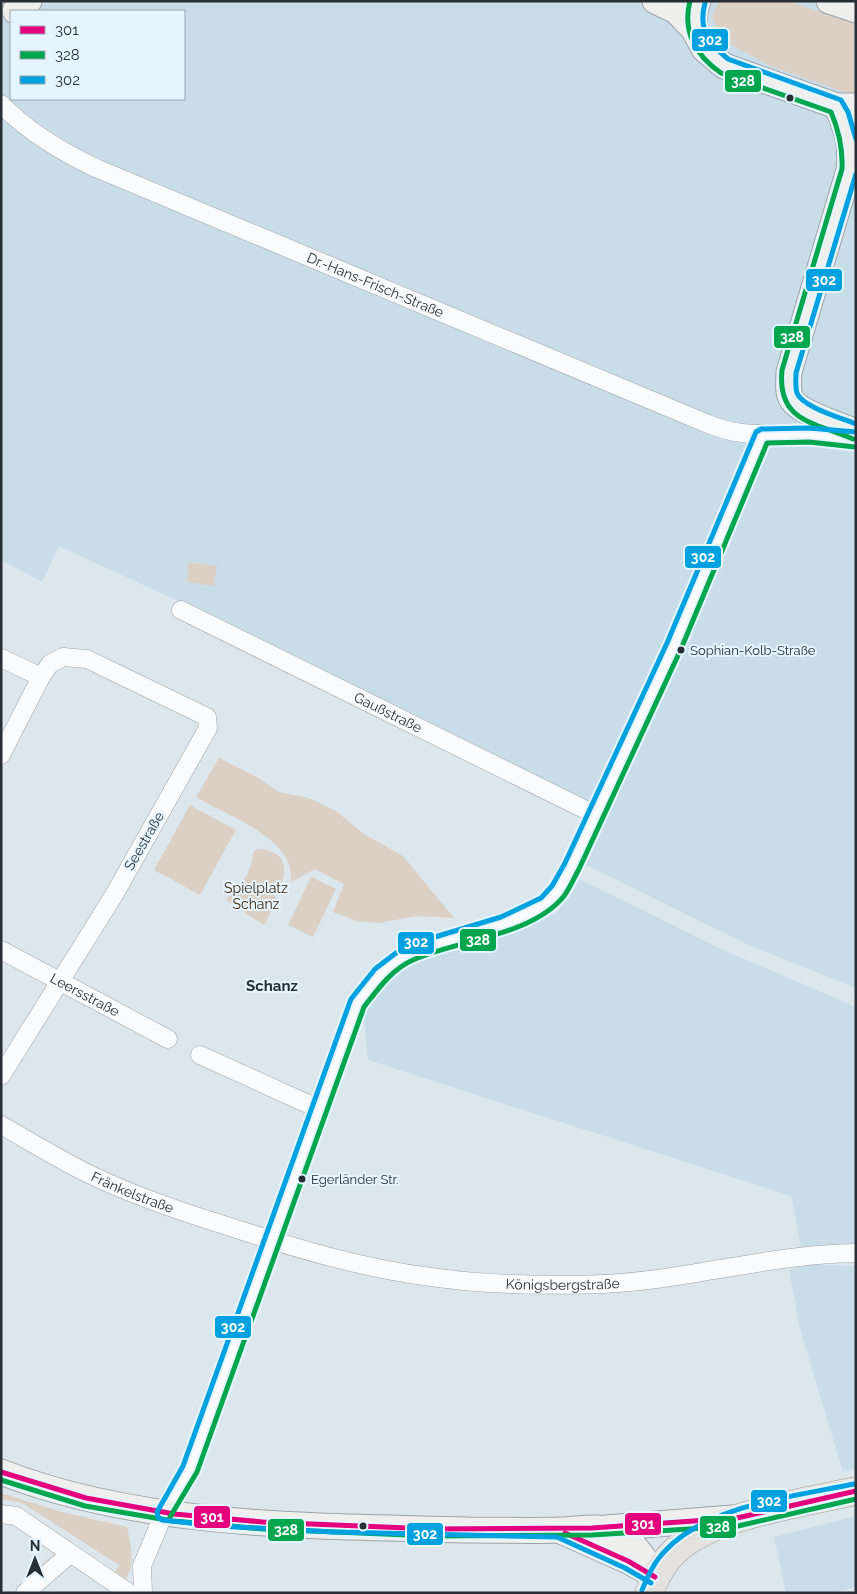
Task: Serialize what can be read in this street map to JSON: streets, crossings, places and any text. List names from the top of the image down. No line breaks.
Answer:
{"streets":{"street":["Dr.-Hans-Frisch-Straße","Gaußstraße","Seestraße","Leersstraße","Fränkelstraße","Königsbergstraße"]},"crossings":[["Seestraße","Leersstraße"],["Fränkelstraße","Königsbergstraße"]],"districts":["Schanz"],"parks":["Spielplatz Schanz"],"places":["Sophian-Kolb-Straße","Egerländer Str."],"lines":["transit line 328","transit line 302","transit line 301"],"legend":["301","328","302"],"north":"top"}
